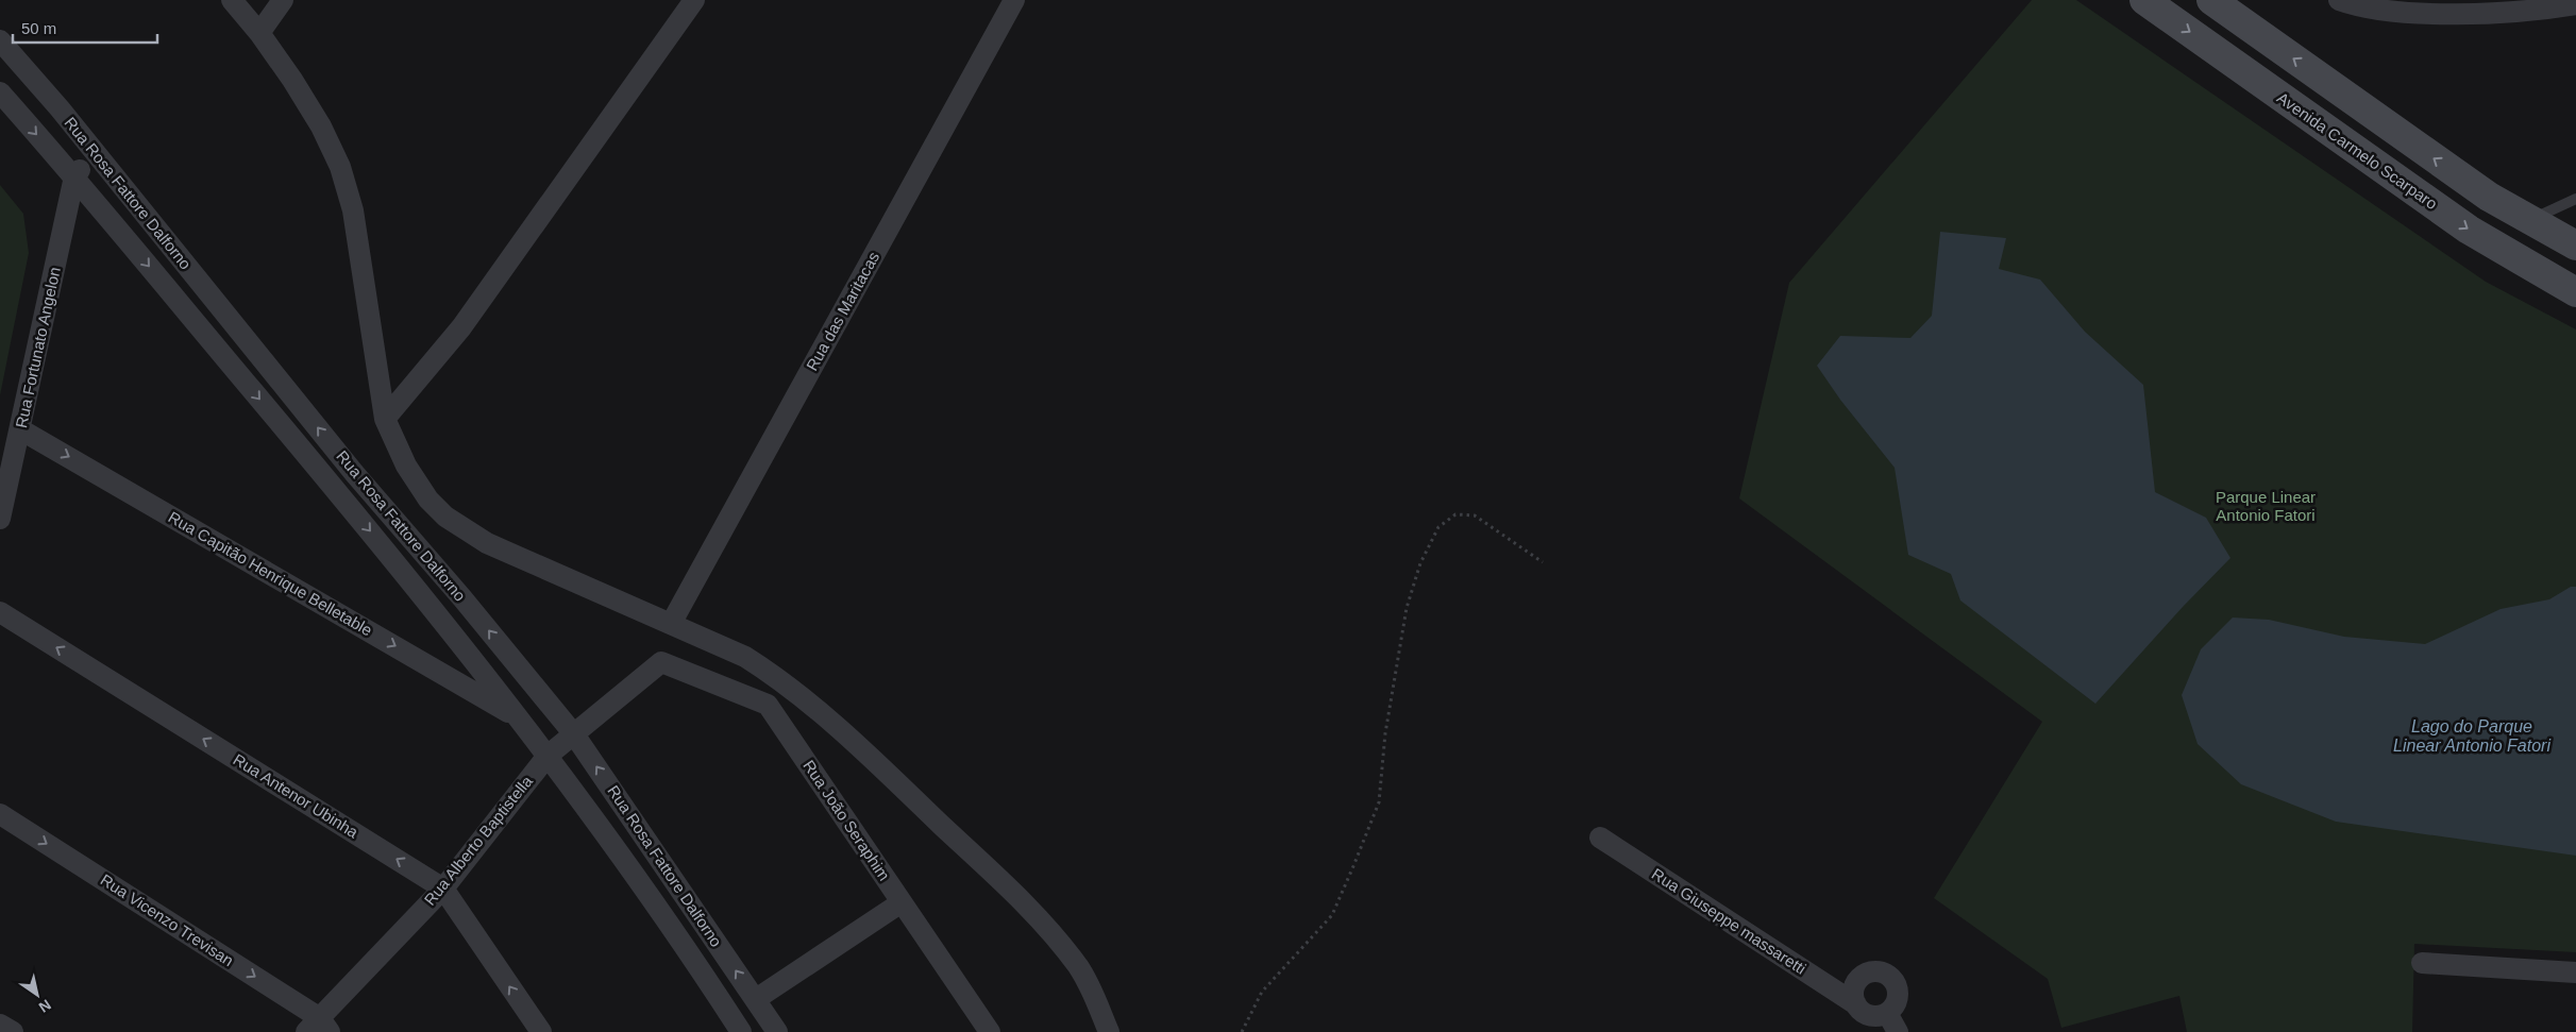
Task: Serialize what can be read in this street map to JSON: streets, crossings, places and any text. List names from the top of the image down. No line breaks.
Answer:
{"streets":{"main road":["Avenida Carmelo Scarparo"],"street":["Rua Rosa Fattore Dalforno","Rua das Maritacas","Rua Fortunato Angelon","Rua Capitão Henrique Belletable","Rua Antenor Ubinha","Rua João Seraphim","Rua Alberto Baptistella","Rua Vicenzo Trevisan","Rua Giuseppe massaretti"]},"crossings":[["Rua Rosa Fattore Dalforno","Rua Fortunato Angelon"],["Rua Rosa Fattore Dalforno","Rua Capitão Henrique Belletable"],["Rua Rosa Fattore Dalforno","Rua Alberto Baptistella"],["Rua Fortunato Angelon","Rua Capitão Henrique Belletable"],["Rua Antenor Ubinha","Rua Alberto Baptistella"],["Rua João Seraphim","Rua Alberto Baptistella"],["Rua Alberto Baptistella","Rua Vicenzo Trevisan"]],"one_way":["Rua Antenor Ubinha","Rua Vicenzo Trevisan"],"water":["Lago do Parque Linear Antonio Fatori"],"parks":["Parque Linear Antonio Fatori"],"scale_bar":"50 m","north":"bottom right"}
